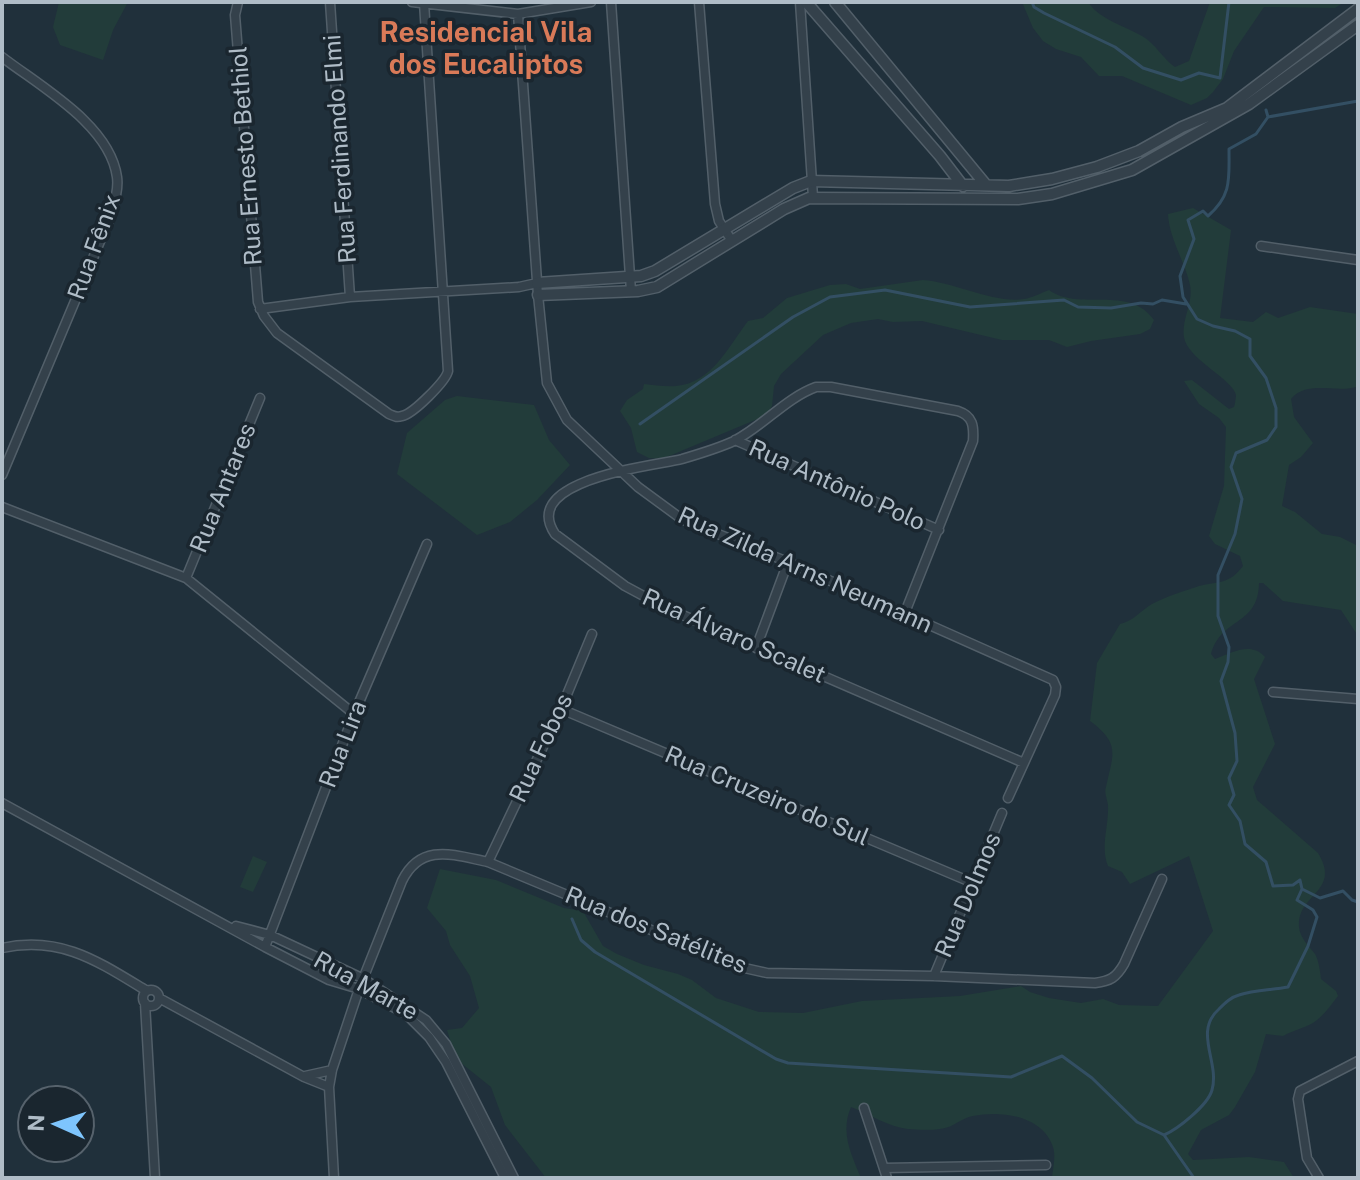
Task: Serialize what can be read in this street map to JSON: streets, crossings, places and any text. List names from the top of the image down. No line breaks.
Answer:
{"streets":{"street":["Rua Ferdinando Elmi","Rua Ernesto Bethiol","Rua Fênix","Rua Antônio Polo","Rua Antares","Rua Zilda Arns Neumann","Rua Álvaro Scalet","Rua Lira","Rua Fobos","Rua Cruzeiro do Sul","Rua Dolmos","Rua dos Satélites","Rua Marte"]},"crossings":[["Rua Zilda Arns Neumann","Rua Álvaro Scalet"],["Rua Lira","Rua Marte"],["Rua Fobos","Rua Cruzeiro do Sul"],["Rua Fobos","Rua dos Satélites"],["Rua Cruzeiro do Sul","Rua Dolmos"],["Rua Dolmos","Rua dos Satélites"],["Rua dos Satélites","Rua Marte"]],"districts":["Residencial Vila dos Eucaliptos"],"north":"left"}
